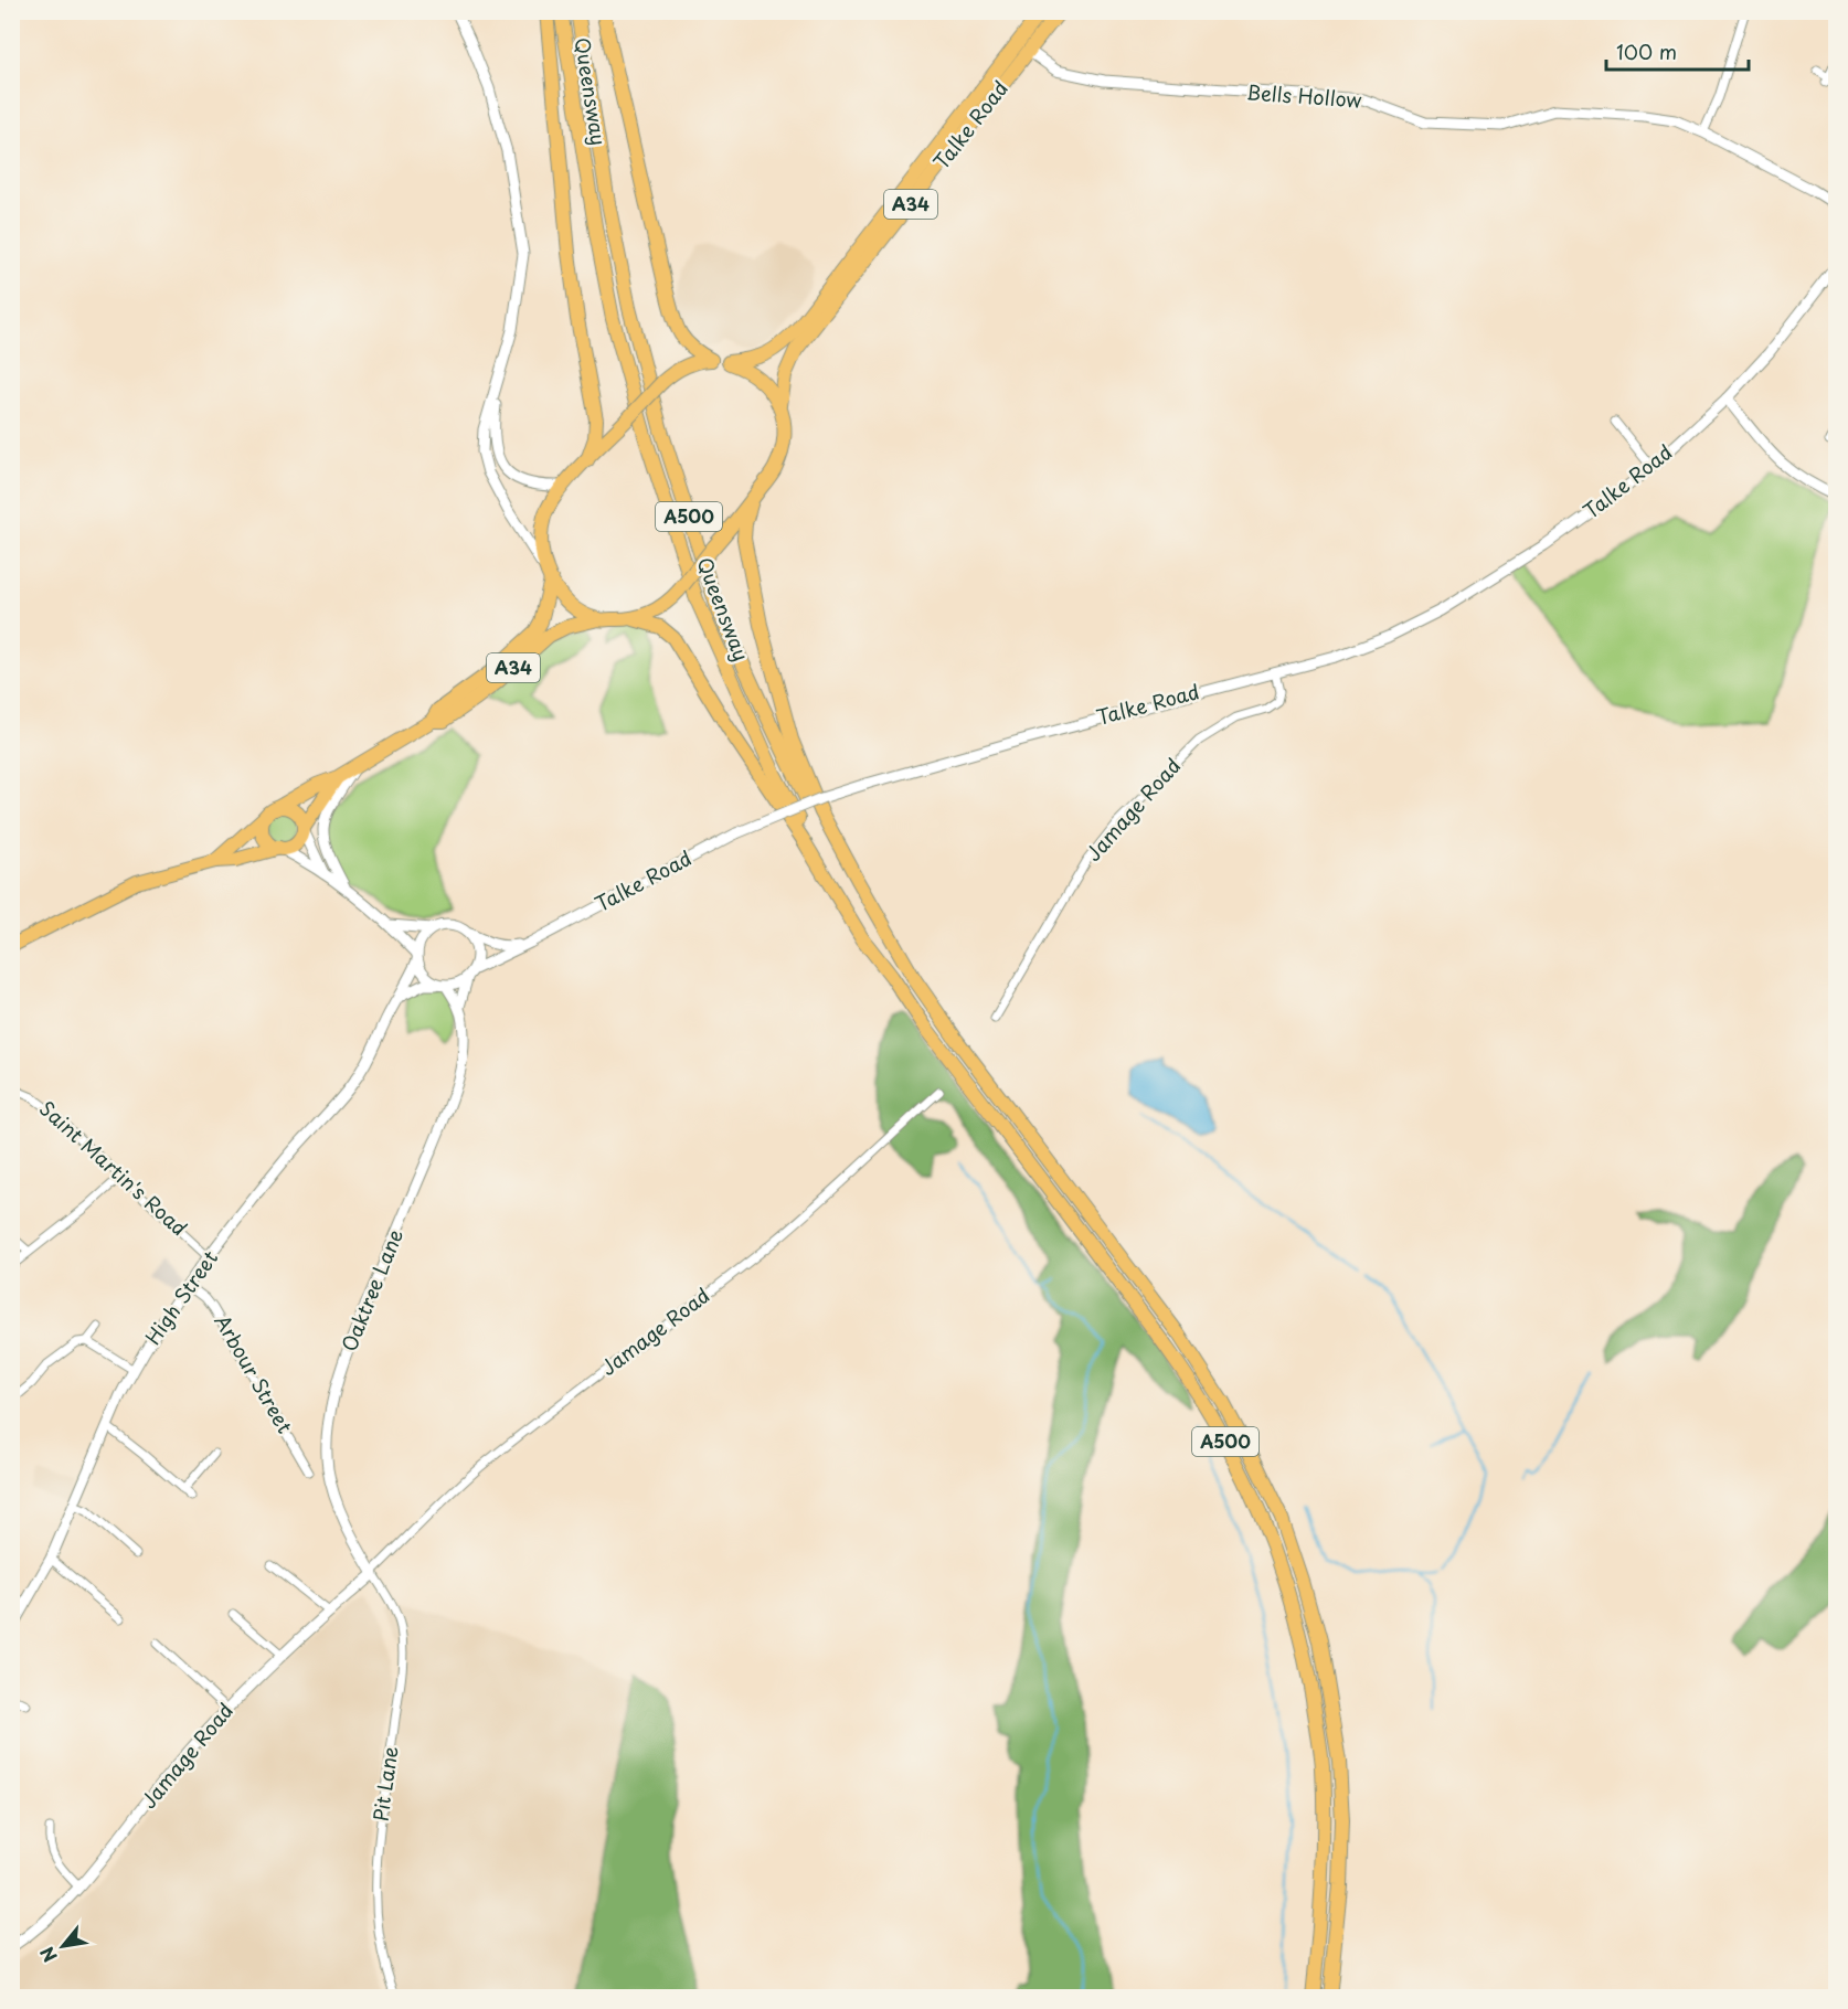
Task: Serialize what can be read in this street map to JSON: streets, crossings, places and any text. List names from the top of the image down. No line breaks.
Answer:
{"streets":{"highway":["Queensway","Talke Road","A34","A500"],"street":["Bells Hollow","Jamage Road","Saint Martin's Road","Oaktree Lane","High Street","Arbour Street","Pit Lane"]},"crossings":[["Queensway","A500"],["Bells Hollow","Talke Road"],["Talke Road","Jamage Road"],["Talke Road","Oaktree Lane"],["Talke Road","High Street"],["Jamage Road","Oaktree Lane"],["Jamage Road","Pit Lane"],["Saint Martin's Road","High Street"],["Oaktree Lane","High Street"],["Oaktree Lane","Pit Lane"],["High Street","Arbour Street"]],"scale_bar":"100 m","north":"bottom left"}
